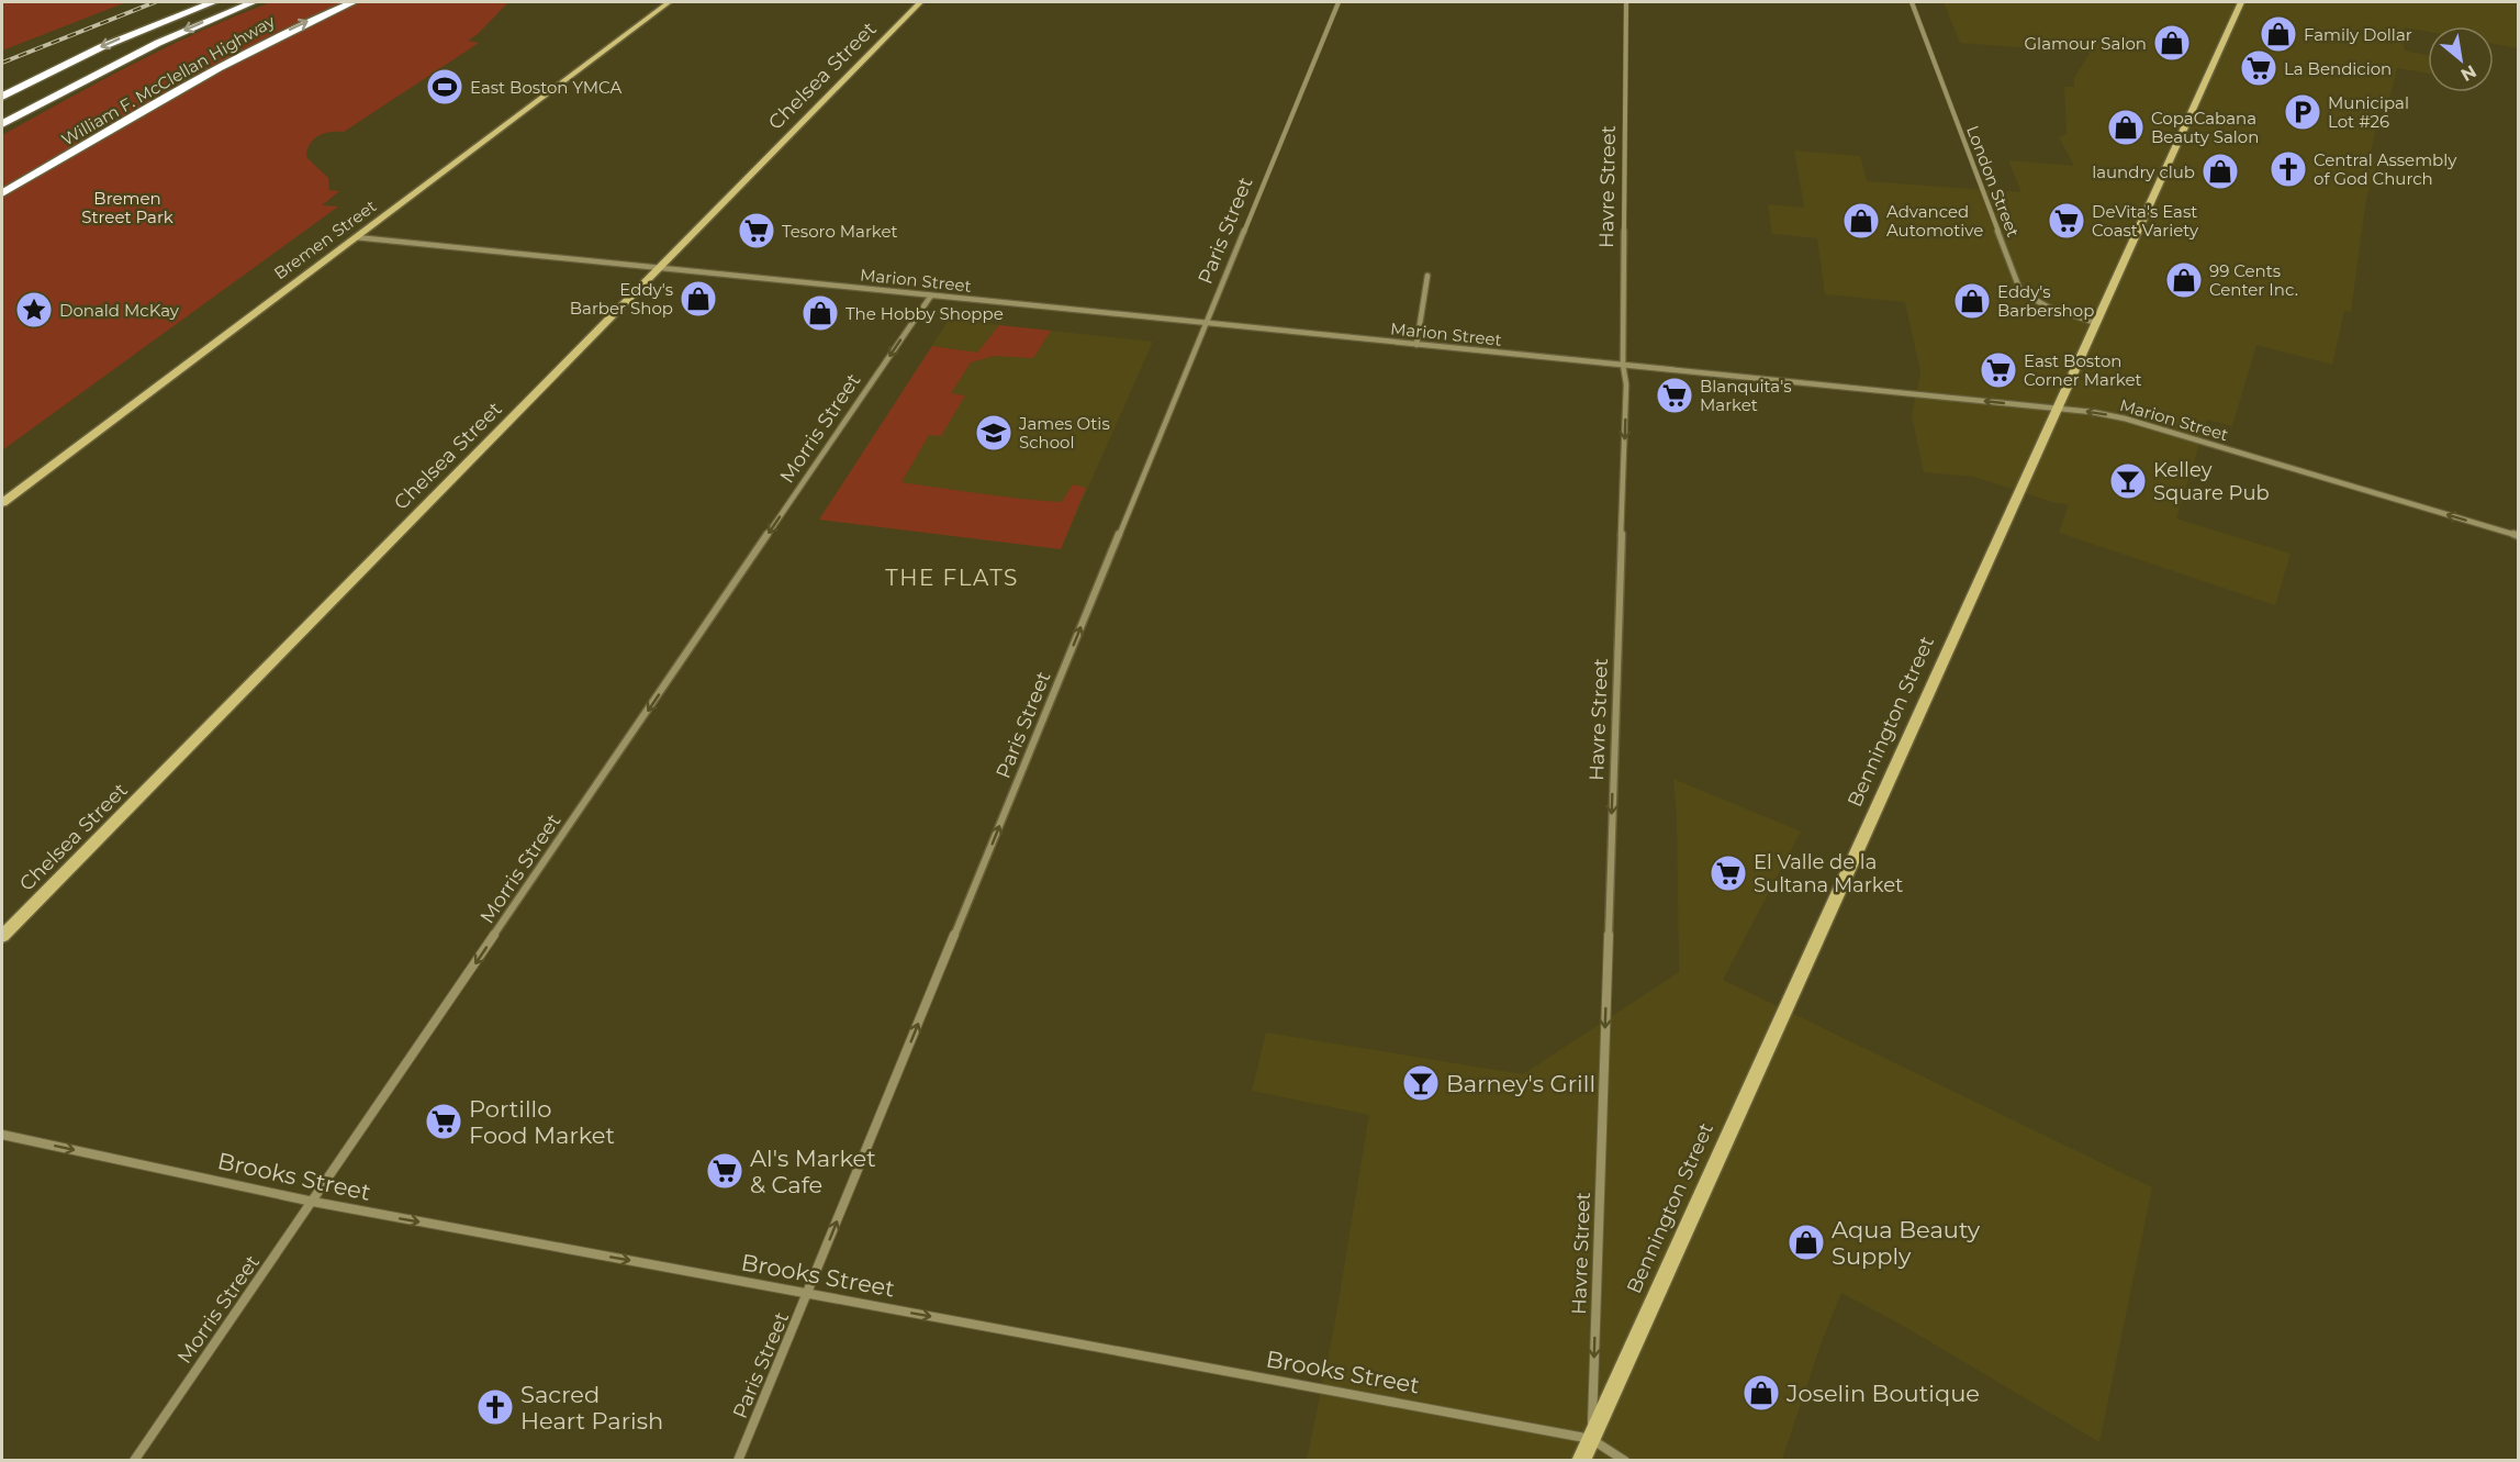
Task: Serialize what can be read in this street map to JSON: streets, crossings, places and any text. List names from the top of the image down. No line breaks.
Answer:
{"streets":{"highway":["William F. McClellan Highway"],"main road":["Chelsea Street","Bremen Street","Bennington Street"],"street":["London Street","Havre Street","Paris Street","Marion Street","Morris Street","Brooks Street"]},"crossings":[["Chelsea Street","Marion Street"],["London Street","Bennington Street"],["Havre Street","Marion Street"],["Havre Street","Bennington Street"],["Havre Street","Brooks Street"],["Paris Street","Marion Street"],["Paris Street","Brooks Street"],["Bremen Street","Marion Street"],["Marion Street","Morris Street"],["Marion Street","Bennington Street"],["Morris Street","Brooks Street"],["Bennington Street","Brooks Street"]],"one_way":["Havre Street","Paris Street","Marion Street","Morris Street","Brooks Street"],"districts":["THE FLATS"],"parks":["Bremen Street Park"],"places":{"shop":["Family Dollar","Glamour Salon","CopaCabana Beauty Salon","laundry club","Advanced Automotive","99 Cents Center Inc.","Eddy's Barber Shop","Eddy's Barbershop","The Hobby Shoppe","Aqua Beauty Supply","Joselin Boutique"],"supermarket":["La Bendicion","DeVita's East Coast Variety","Tesoro Market","East Boston Corner Market","Blanquita's Market","El Valle de la Sultana Market","Portillo Food Market","Al's Market & Cafe"],"sports":["East Boston YMCA"],"parking":["Municipal Lot #26"],"church":["Central Assembly of God Church","Sacred Heart Parish"],"place":["Donald McKay"],"school or university":["James Otis School"],"bar":["Kelley Square Pub","Barney's Grill"]},"north":"bottom right"}
